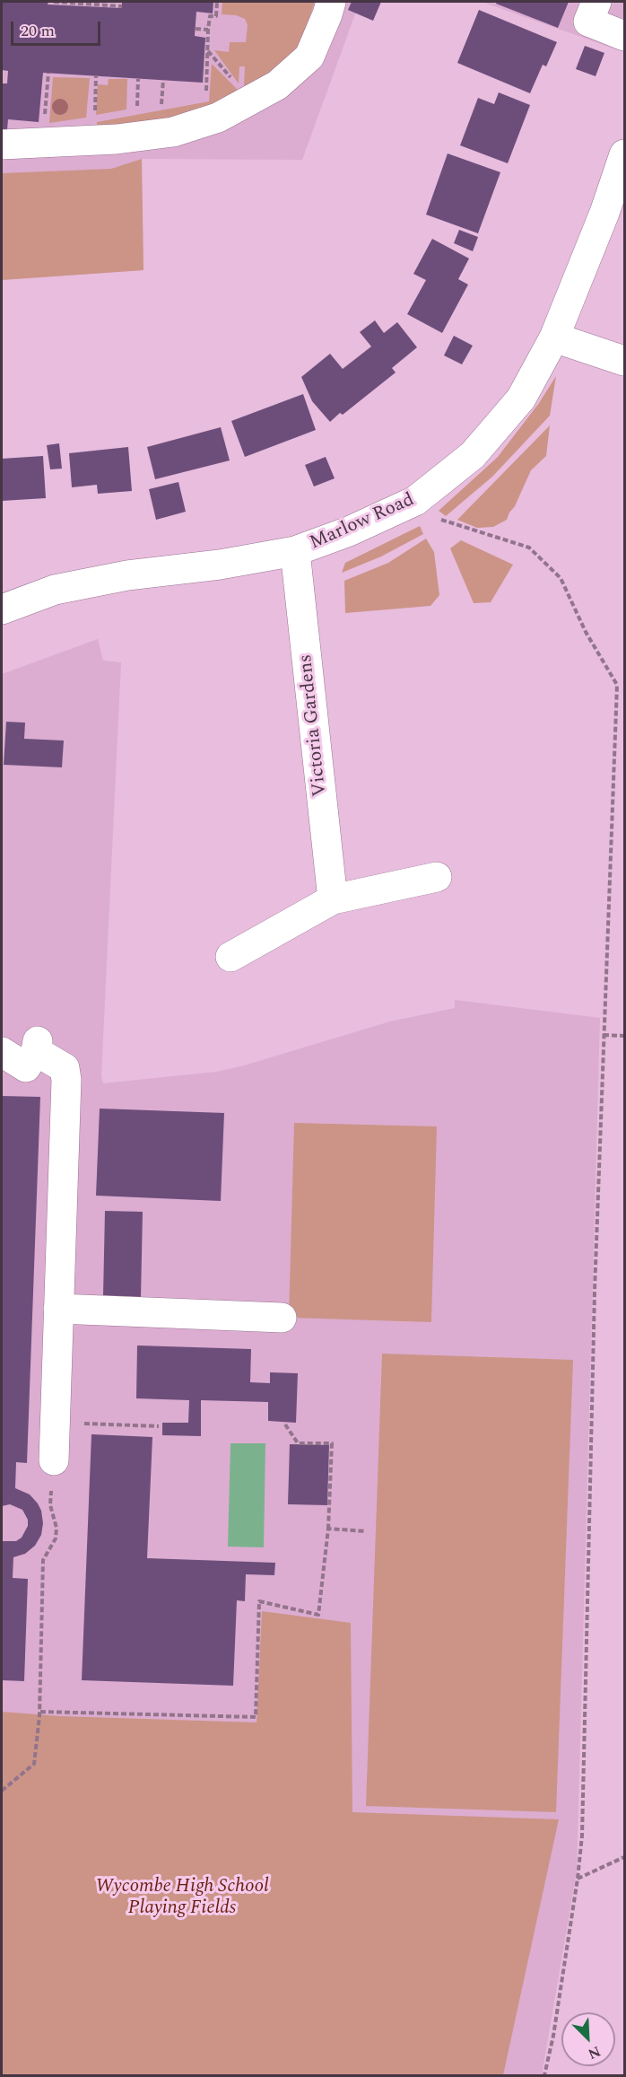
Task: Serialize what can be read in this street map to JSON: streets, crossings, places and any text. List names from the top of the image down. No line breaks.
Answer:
{"streets":{"street":["Marlow Road","Victoria Gardens"]},"crossings":[["Marlow Road","Victoria Gardens"]],"parks":["Wycombe High School Playing Fields"],"scale_bar":"20 m","north":"bottom right"}
